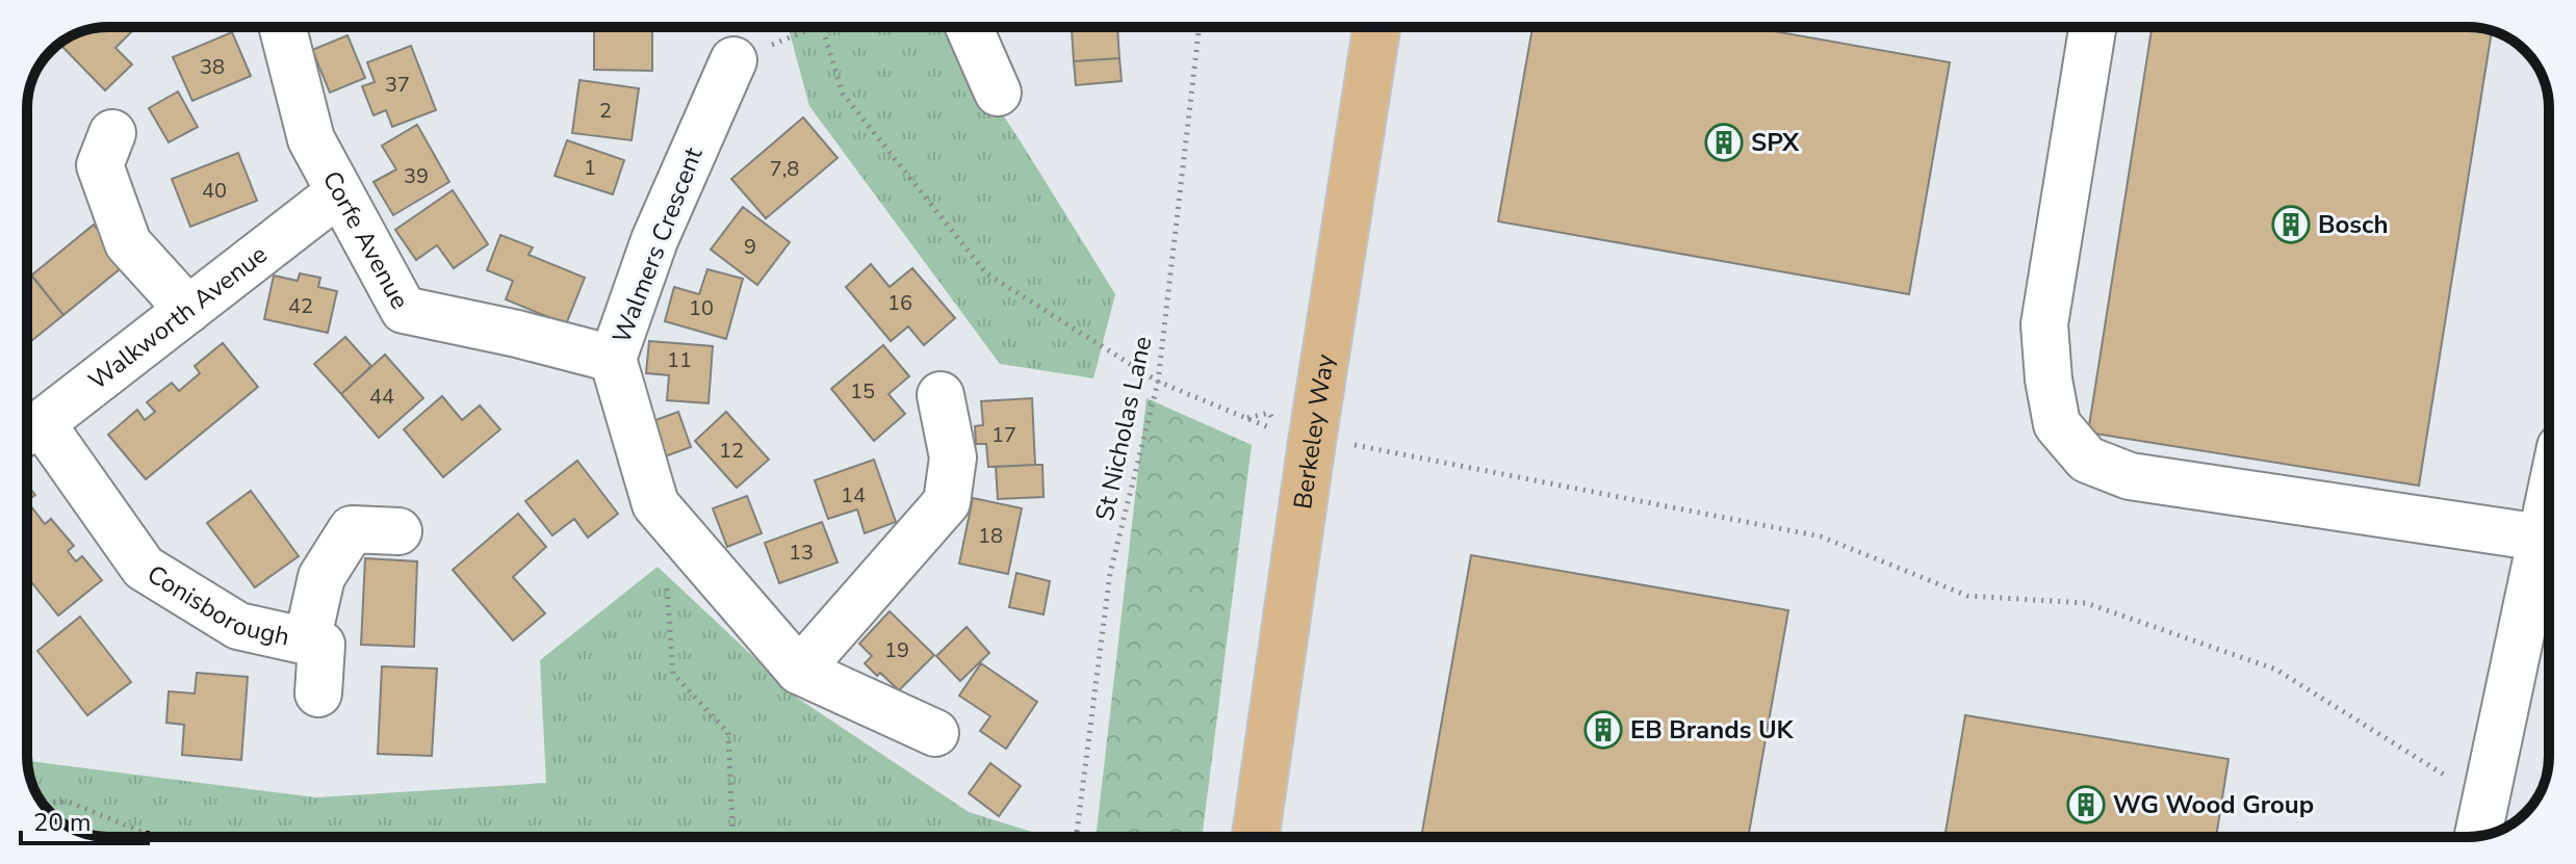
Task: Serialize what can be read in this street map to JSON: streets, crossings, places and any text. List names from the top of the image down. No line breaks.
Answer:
{"streets":{"main road":["Berkeley Way"],"street":["Corfe Avenue","Walmers Crescent","Walkworth Avenue","Conisborough"],"path":["St Nicholas Lane"]},"crossings":[["Corfe Avenue","Walmers Crescent"],["Corfe Avenue","Walkworth Avenue"]],"places":{"building":["SPX","Bosch","EB Brands UK","WG Wood Group"]},"house_numbers":["38","37","2","1","7,8","39","40","9","16","42","10","11","15","44","17","12","14","18","13","19"],"scale_bar":"20 m"}
